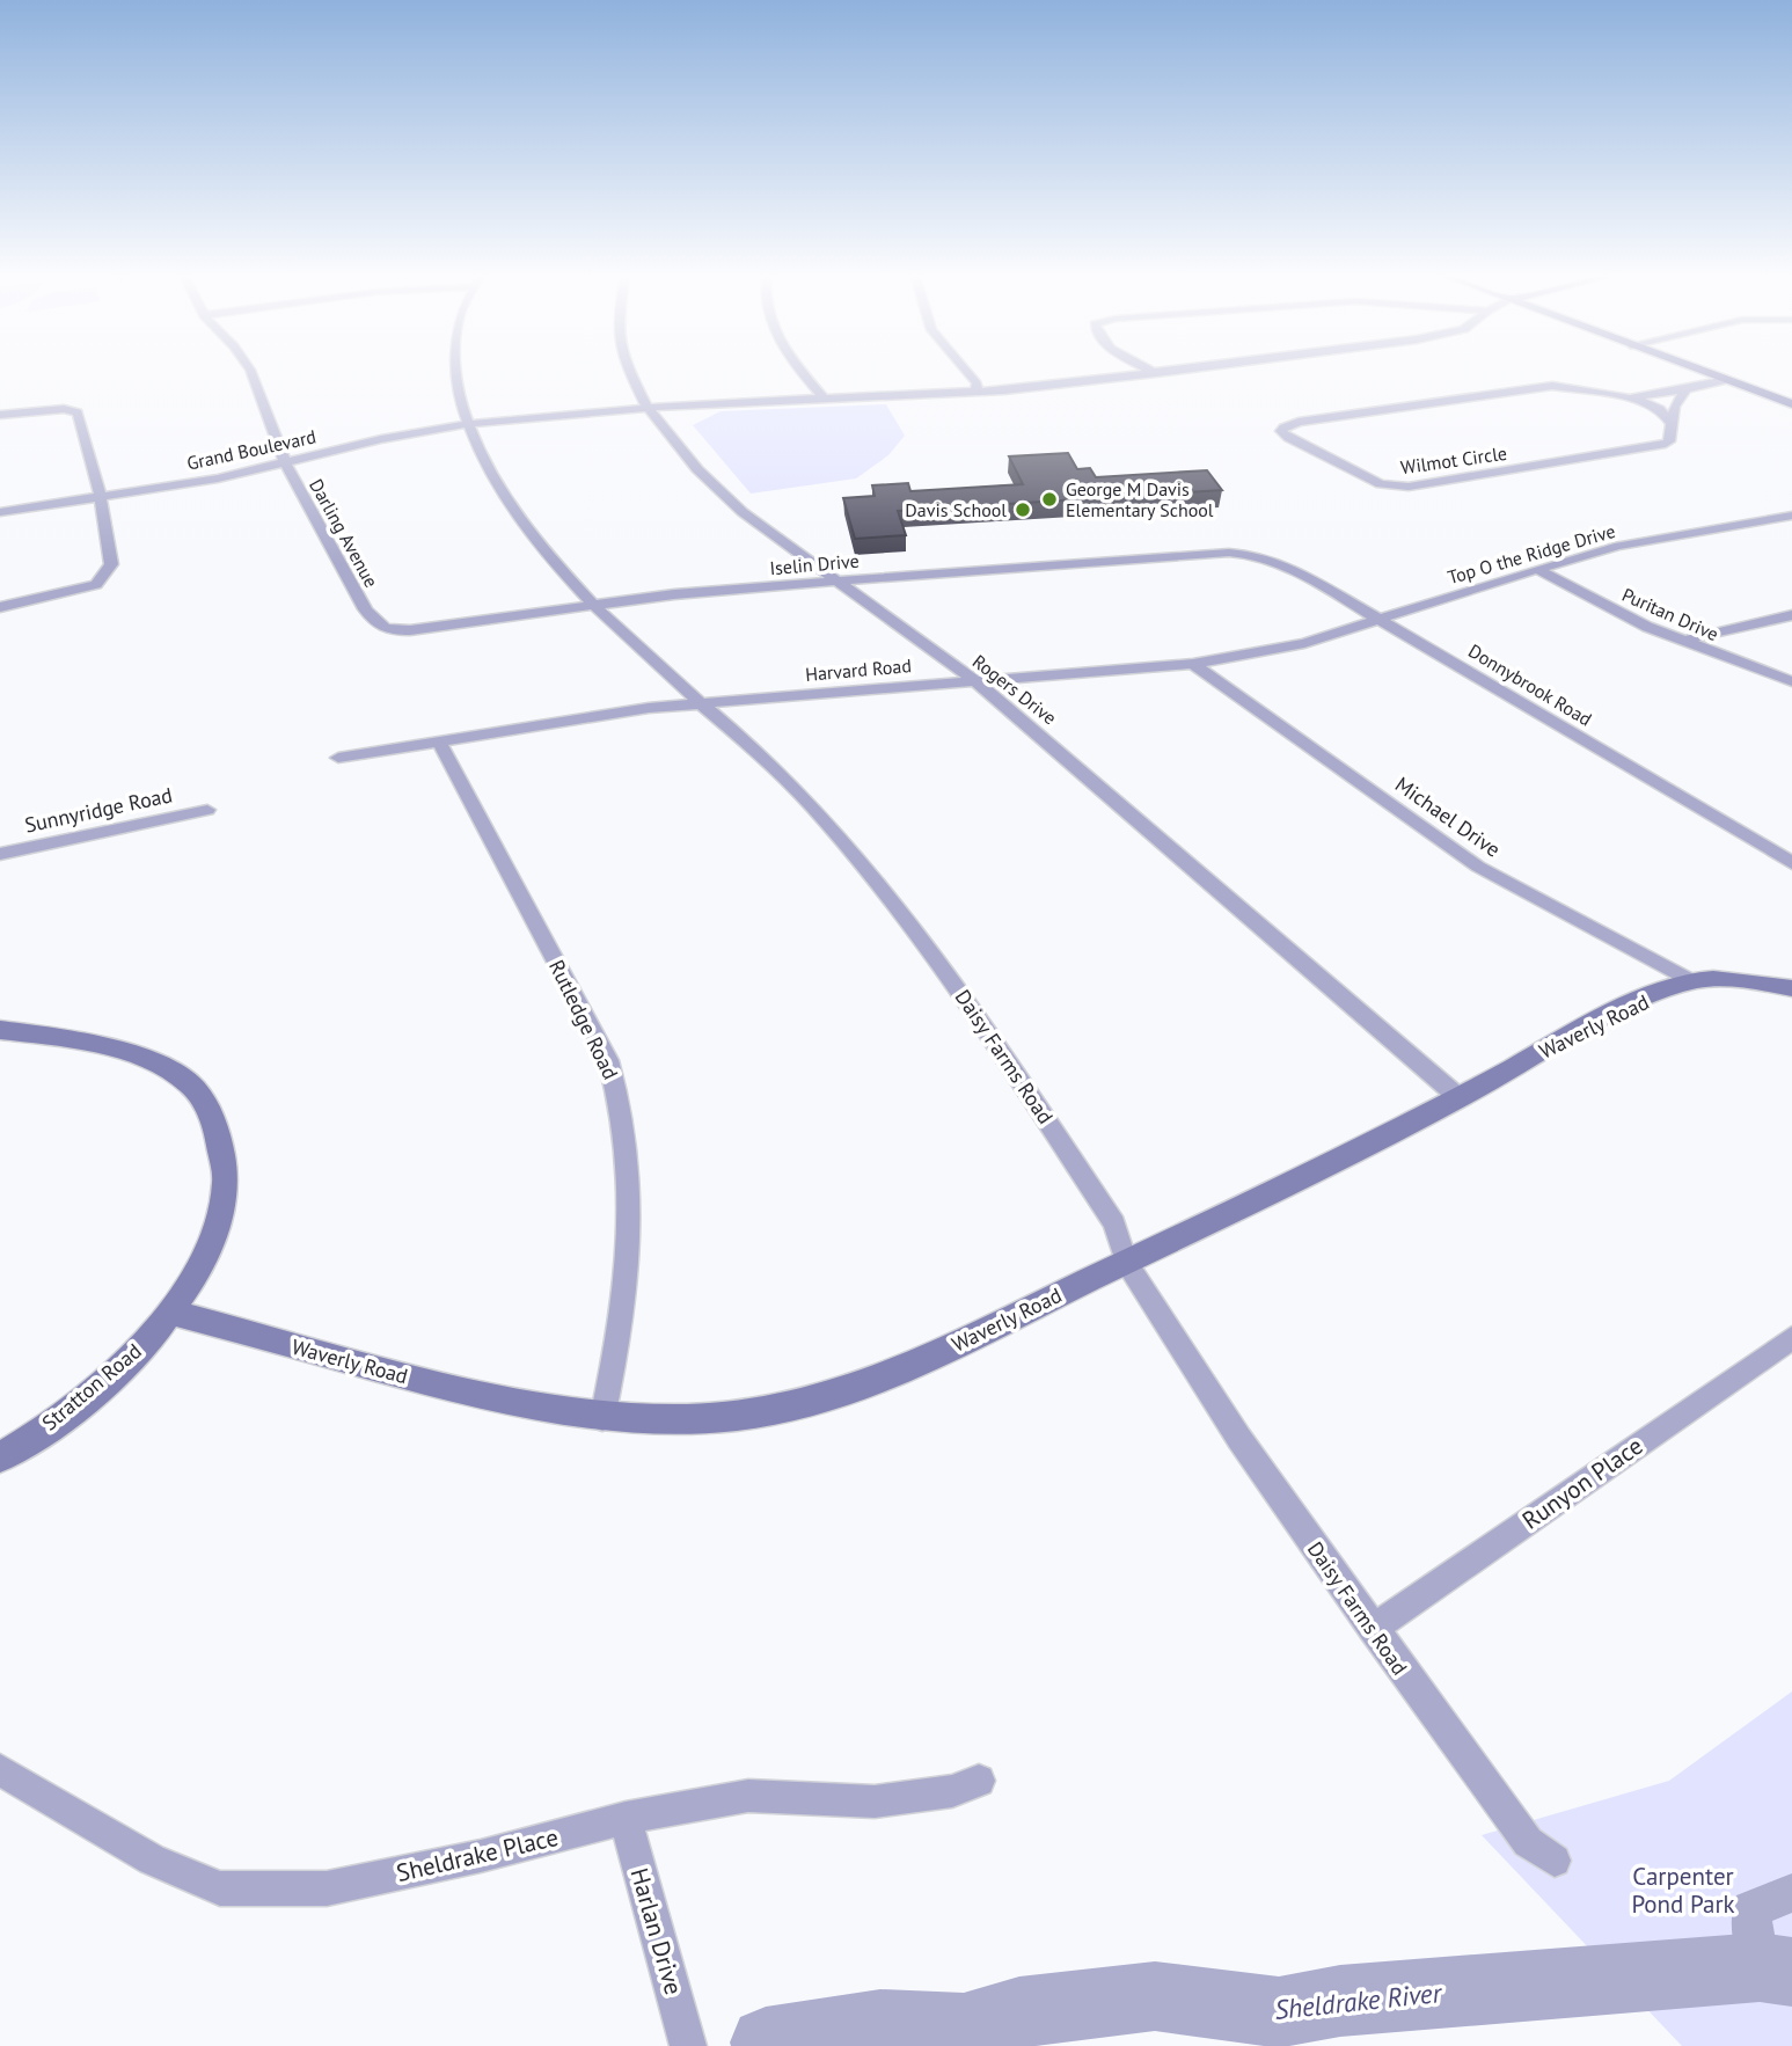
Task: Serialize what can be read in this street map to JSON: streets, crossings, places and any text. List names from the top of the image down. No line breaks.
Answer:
{"streets":{"street":["Grand Boulevard","Wilmot Circle","Darling Avenue","Top O the Ridge Drive","Iselin Drive","Puritan Drive","Harvard Road","Donnybrook Road","Rogers Drive","Sunnyridge Road","Michael Drive","Rutledge Road","Waverly Road","Daisy Farms Road","Stratton Road","Runyon Place","Sheldrake Place","Harlan Drive"]},"crossings":[["Grand Boulevard","Darling Avenue"],["Grand Boulevard","Rogers Drive"],["Grand Boulevard","Daisy Farms Road"],["Darling Avenue","Iselin Drive"],["Top O the Ridge Drive","Puritan Drive"],["Top O the Ridge Drive","Harvard Road"],["Top O the Ridge Drive","Donnybrook Road"],["Iselin Drive","Donnybrook Road"],["Iselin Drive","Rogers Drive"],["Iselin Drive","Daisy Farms Road"],["Harvard Road","Donnybrook Road"],["Harvard Road","Rogers Drive"],["Harvard Road","Michael Drive"],["Harvard Road","Rutledge Road"],["Harvard Road","Daisy Farms Road"],["Rogers Drive","Waverly Road"],["Michael Drive","Waverly Road"],["Rutledge Road","Waverly Road"],["Waverly Road","Daisy Farms Road"],["Waverly Road","Stratton Road"],["Daisy Farms Road","Runyon Place"],["Sheldrake Place","Harlan Drive"]],"water":["Sheldrake River"],"parks":["Carpenter Pond Park"],"places":["George M Davis Elementary School","Davis School"]}
